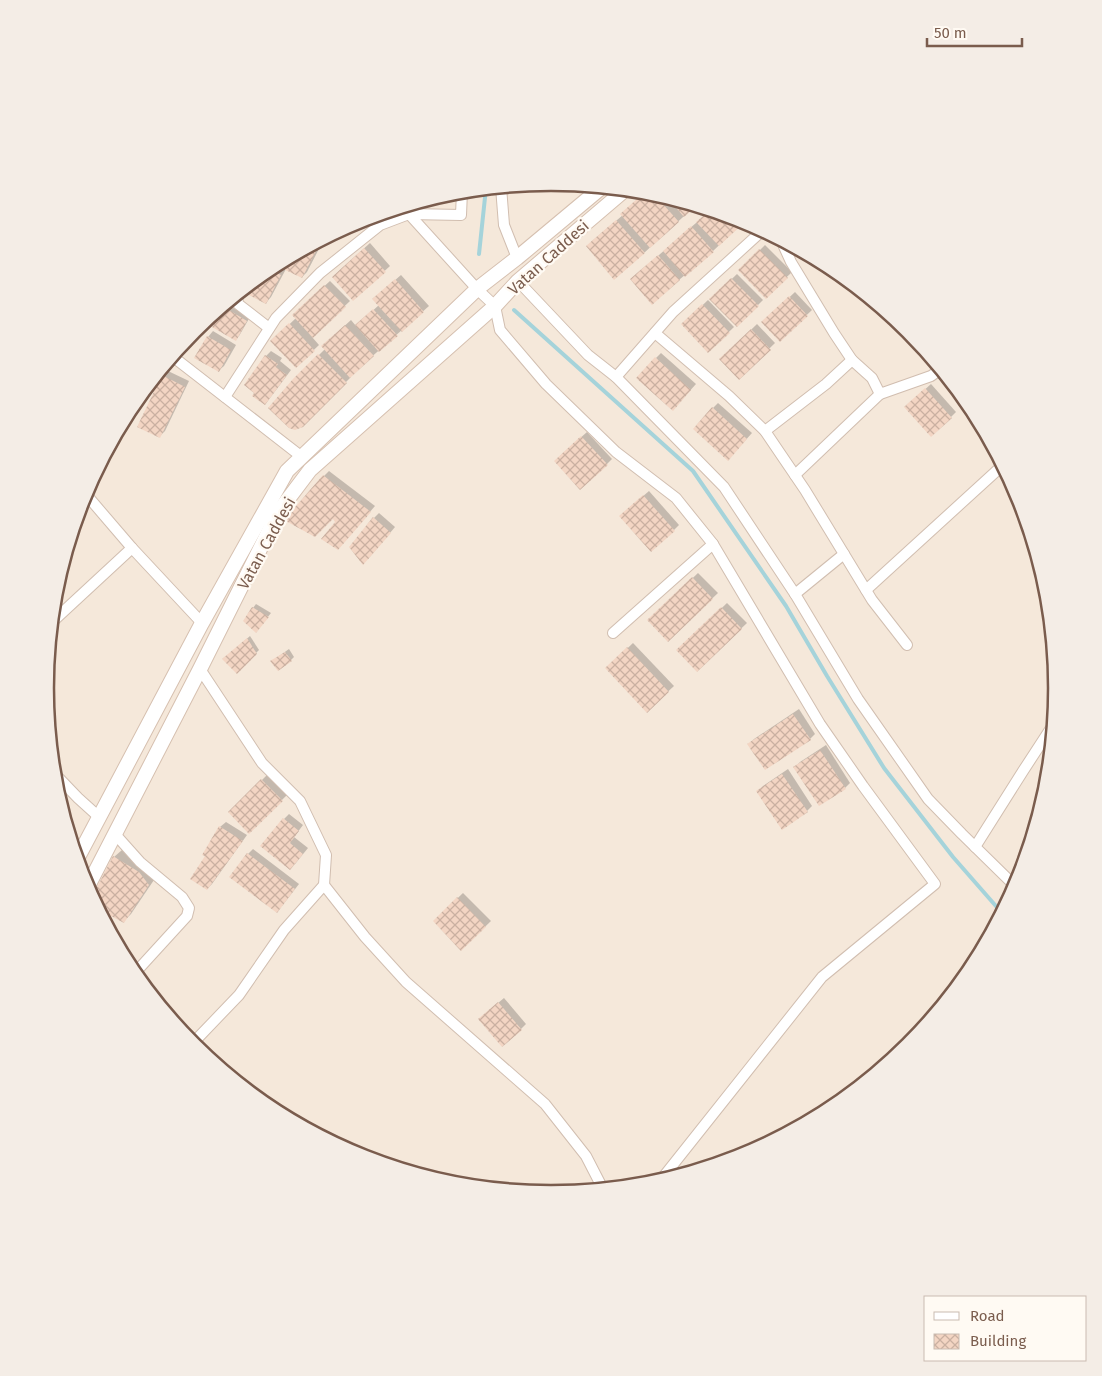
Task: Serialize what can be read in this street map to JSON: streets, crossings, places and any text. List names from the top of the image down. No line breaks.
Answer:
{"streets":{"main road":["Vatan Caddesi"]},"legend":["Road","Building"],"scale_bar":"50 m"}
